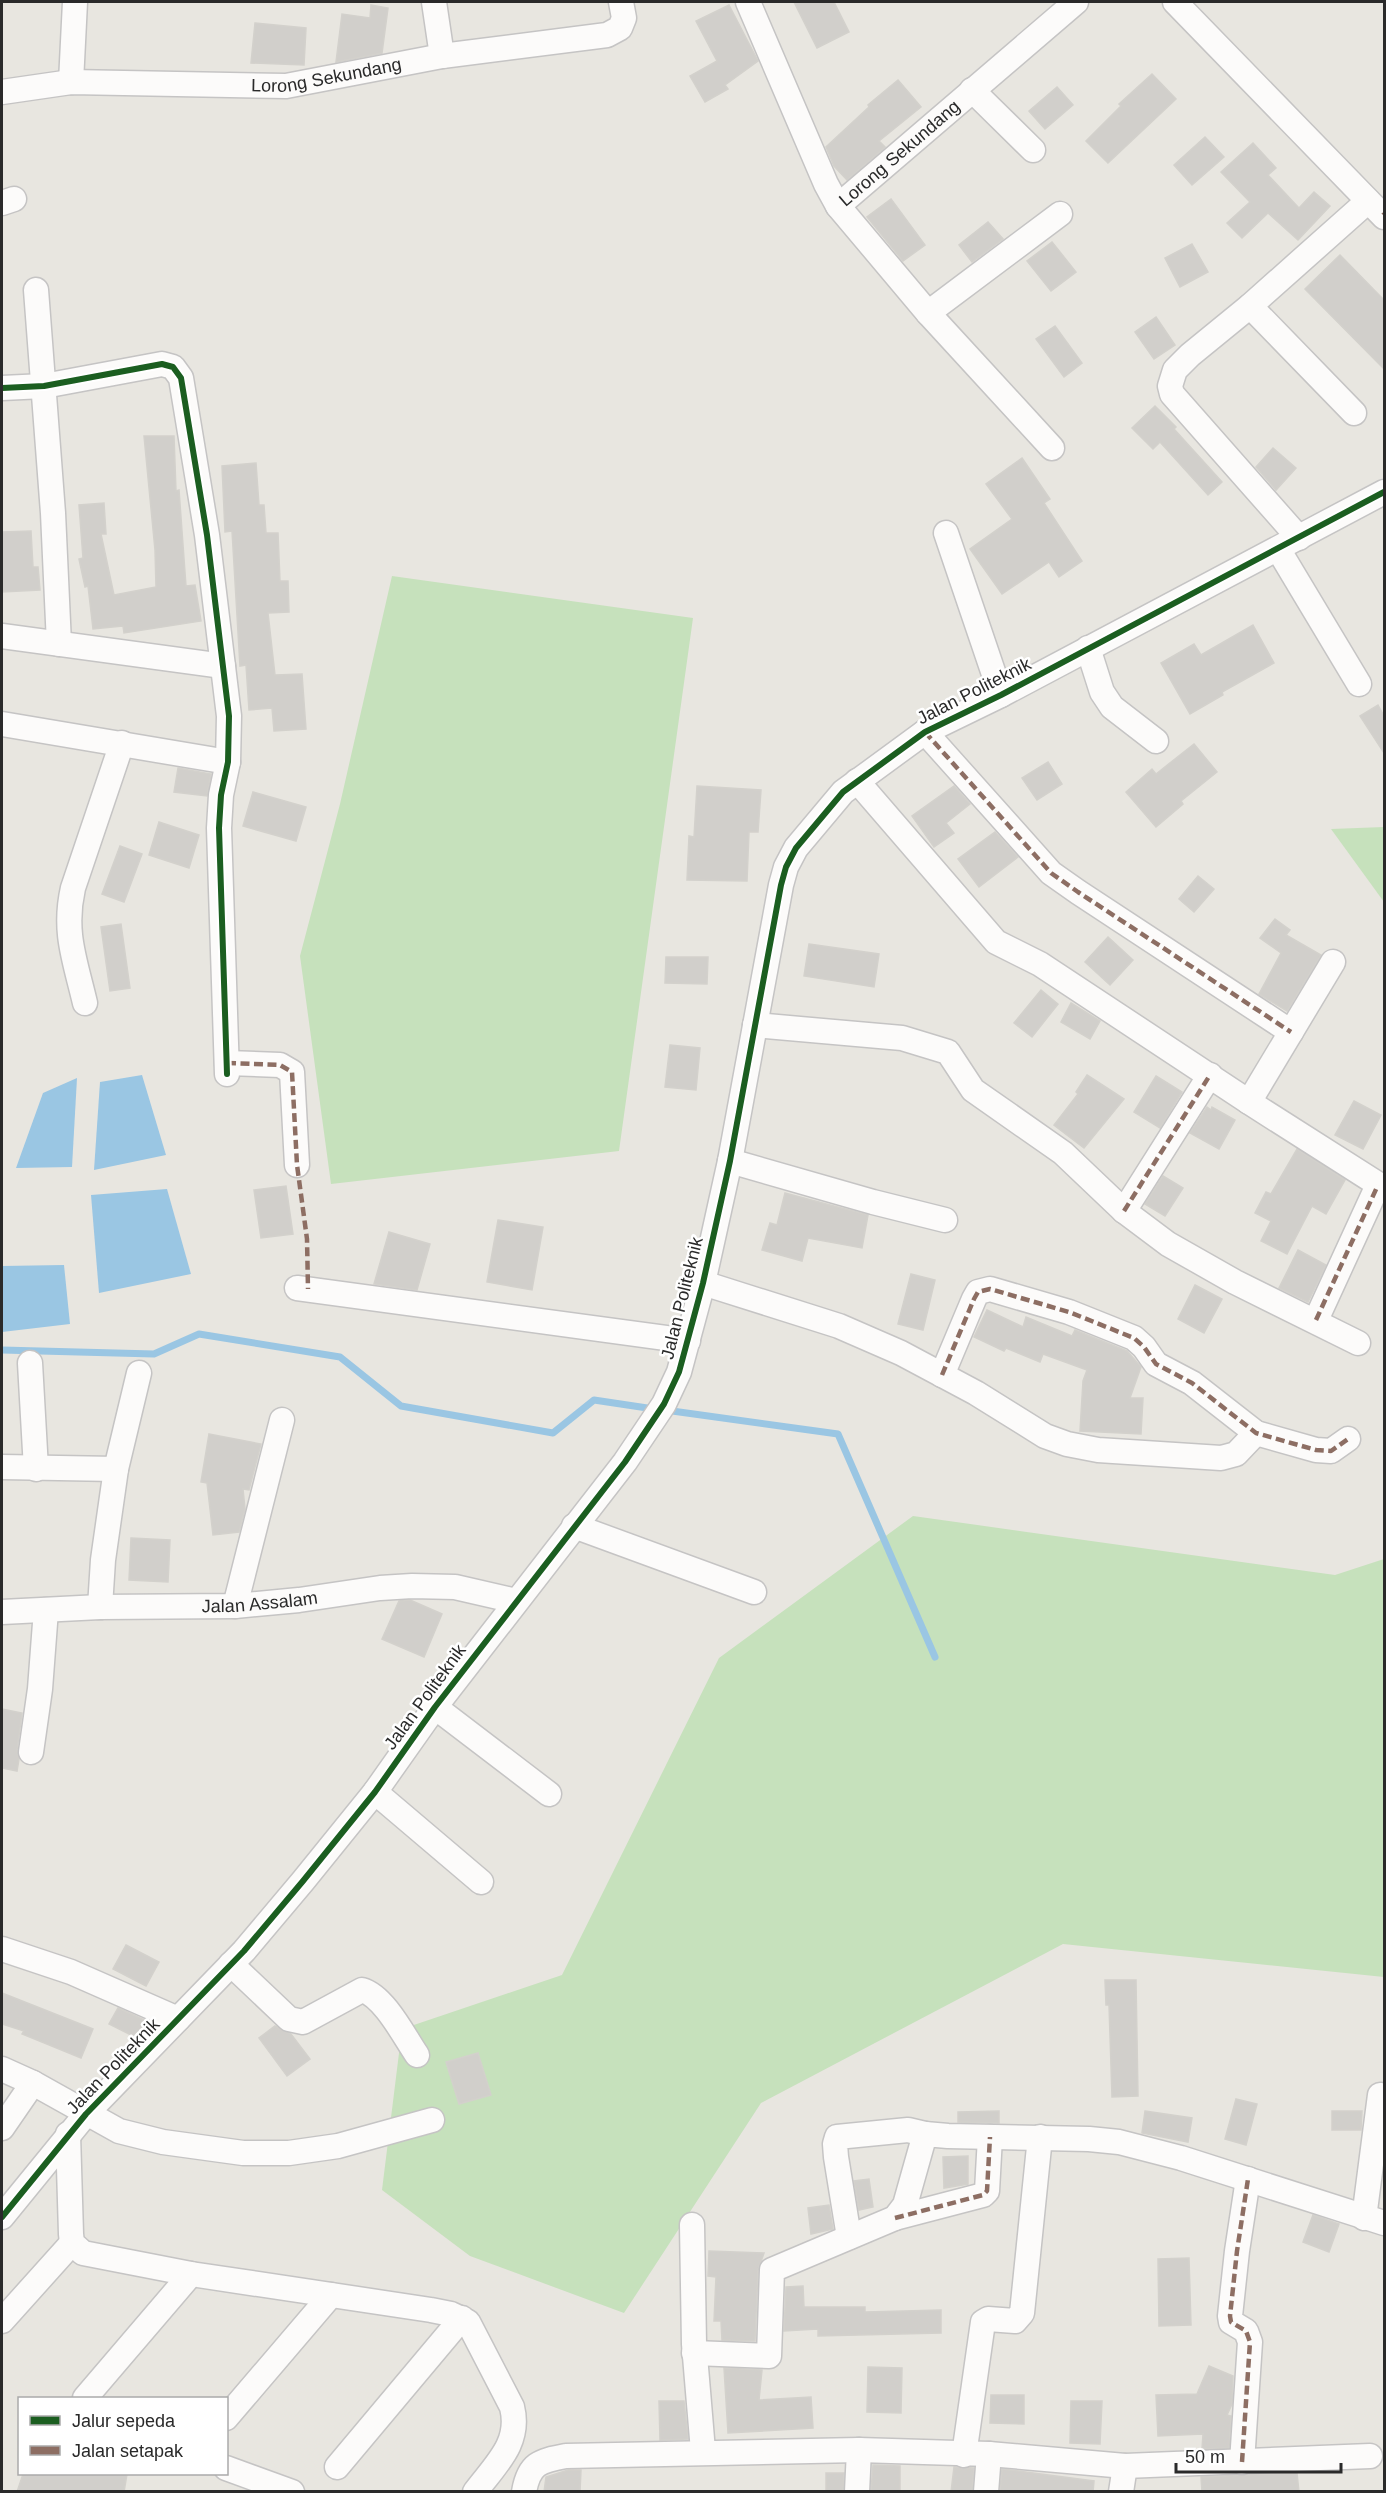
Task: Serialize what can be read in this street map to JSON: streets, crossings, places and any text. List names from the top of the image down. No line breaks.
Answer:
{"streets":{"street":["Lorong Sekundang","Jalan Politeknik","Jalan Assalam"]},"crossings":[["Jalan Politeknik","Jalan Assalam"]],"legend":["Jalur sepeda","Jalan setapak"],"scale_bar":"50 m"}
